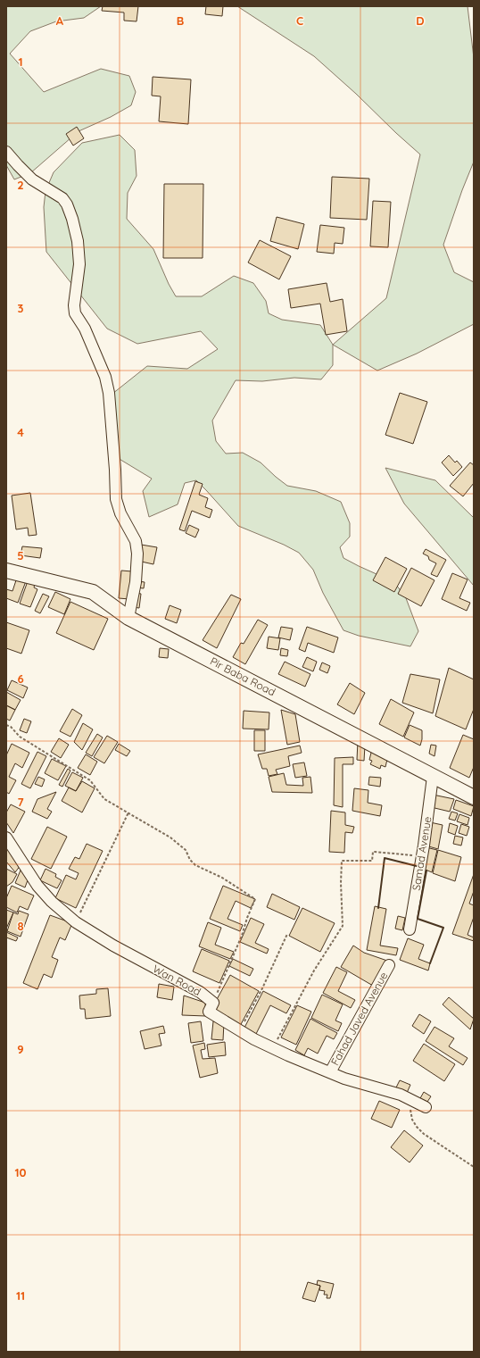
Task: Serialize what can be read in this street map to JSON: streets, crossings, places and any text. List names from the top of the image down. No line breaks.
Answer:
{"streets":{"main road":["Pir Baba Road"],"street":["Samad Avenue","Wan Road","Fahad Javed Avenue"]},"crossings":[["Pir Baba Road","Samad Avenue"]],"grid":{"columns":["A","B","C","D"],"rows":["1","2","3","4","5","6","7","8","9","10","11"]}}
